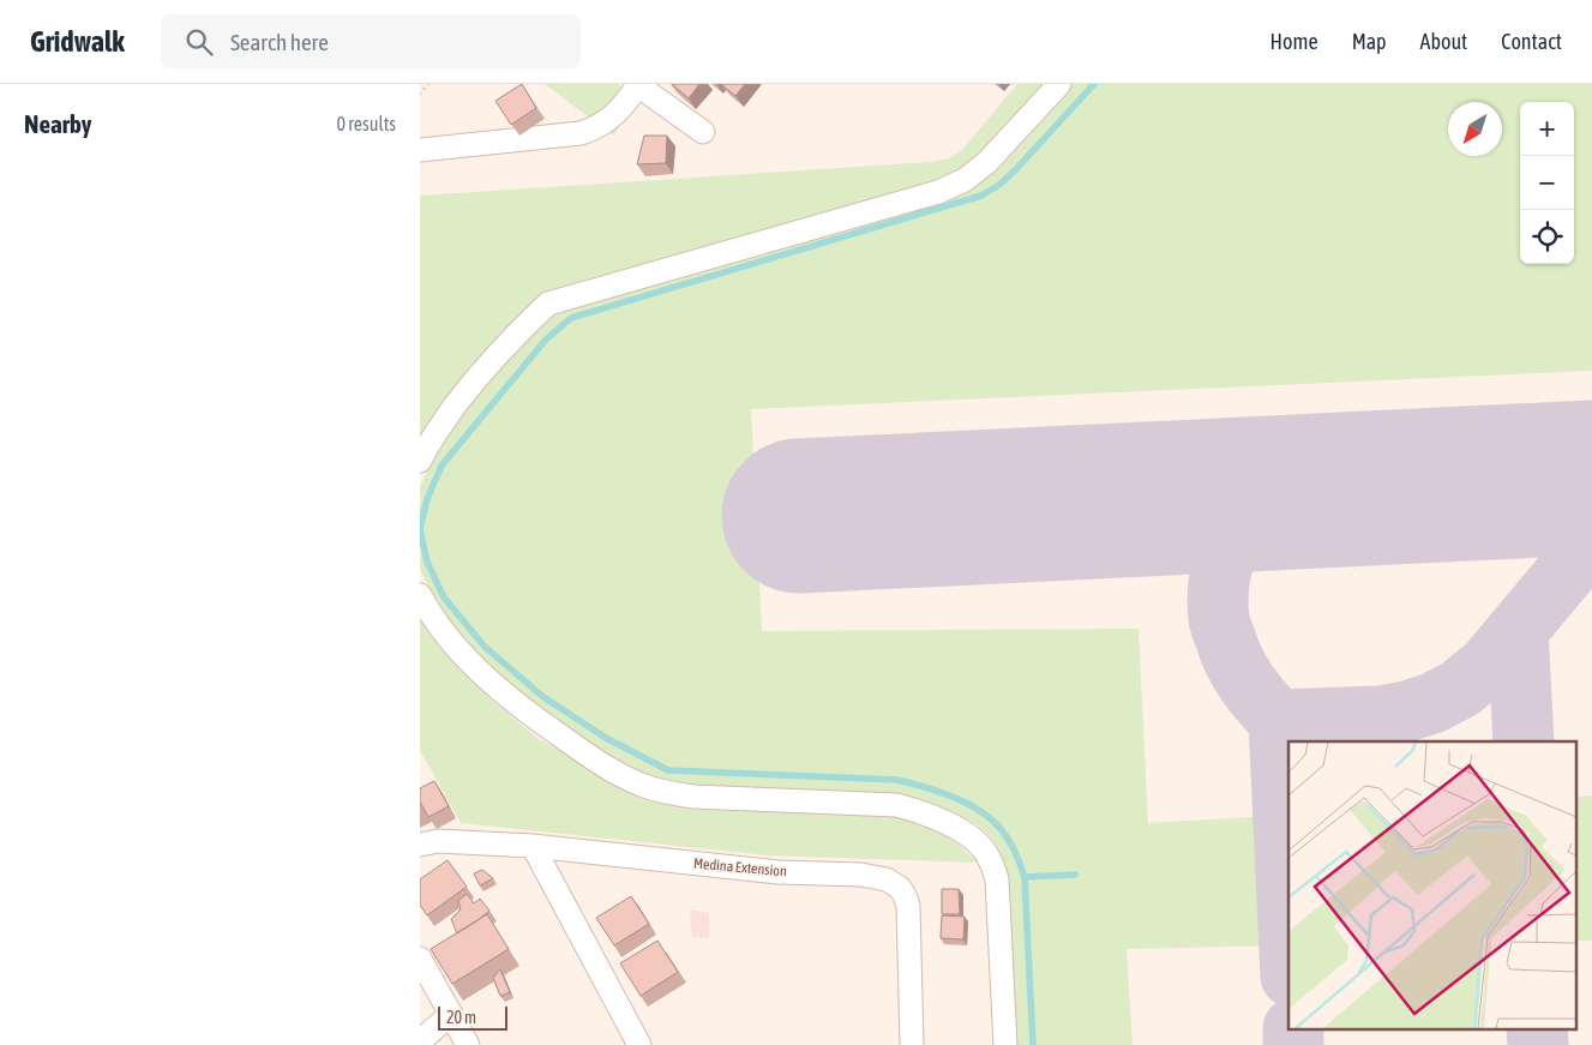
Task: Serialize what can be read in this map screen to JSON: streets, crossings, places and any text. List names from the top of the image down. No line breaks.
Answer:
{"streets":{"street":["Medina Extension"]},"scale_bar":"20 m","north":"bottom left","page":{"header":"Gridwalk","search":"Search here","nav":["Home","Map","About","Contact"],"heading":["Nearby","0 results"],"map_buttons":["+","−"],"scale":"20 m"}}
